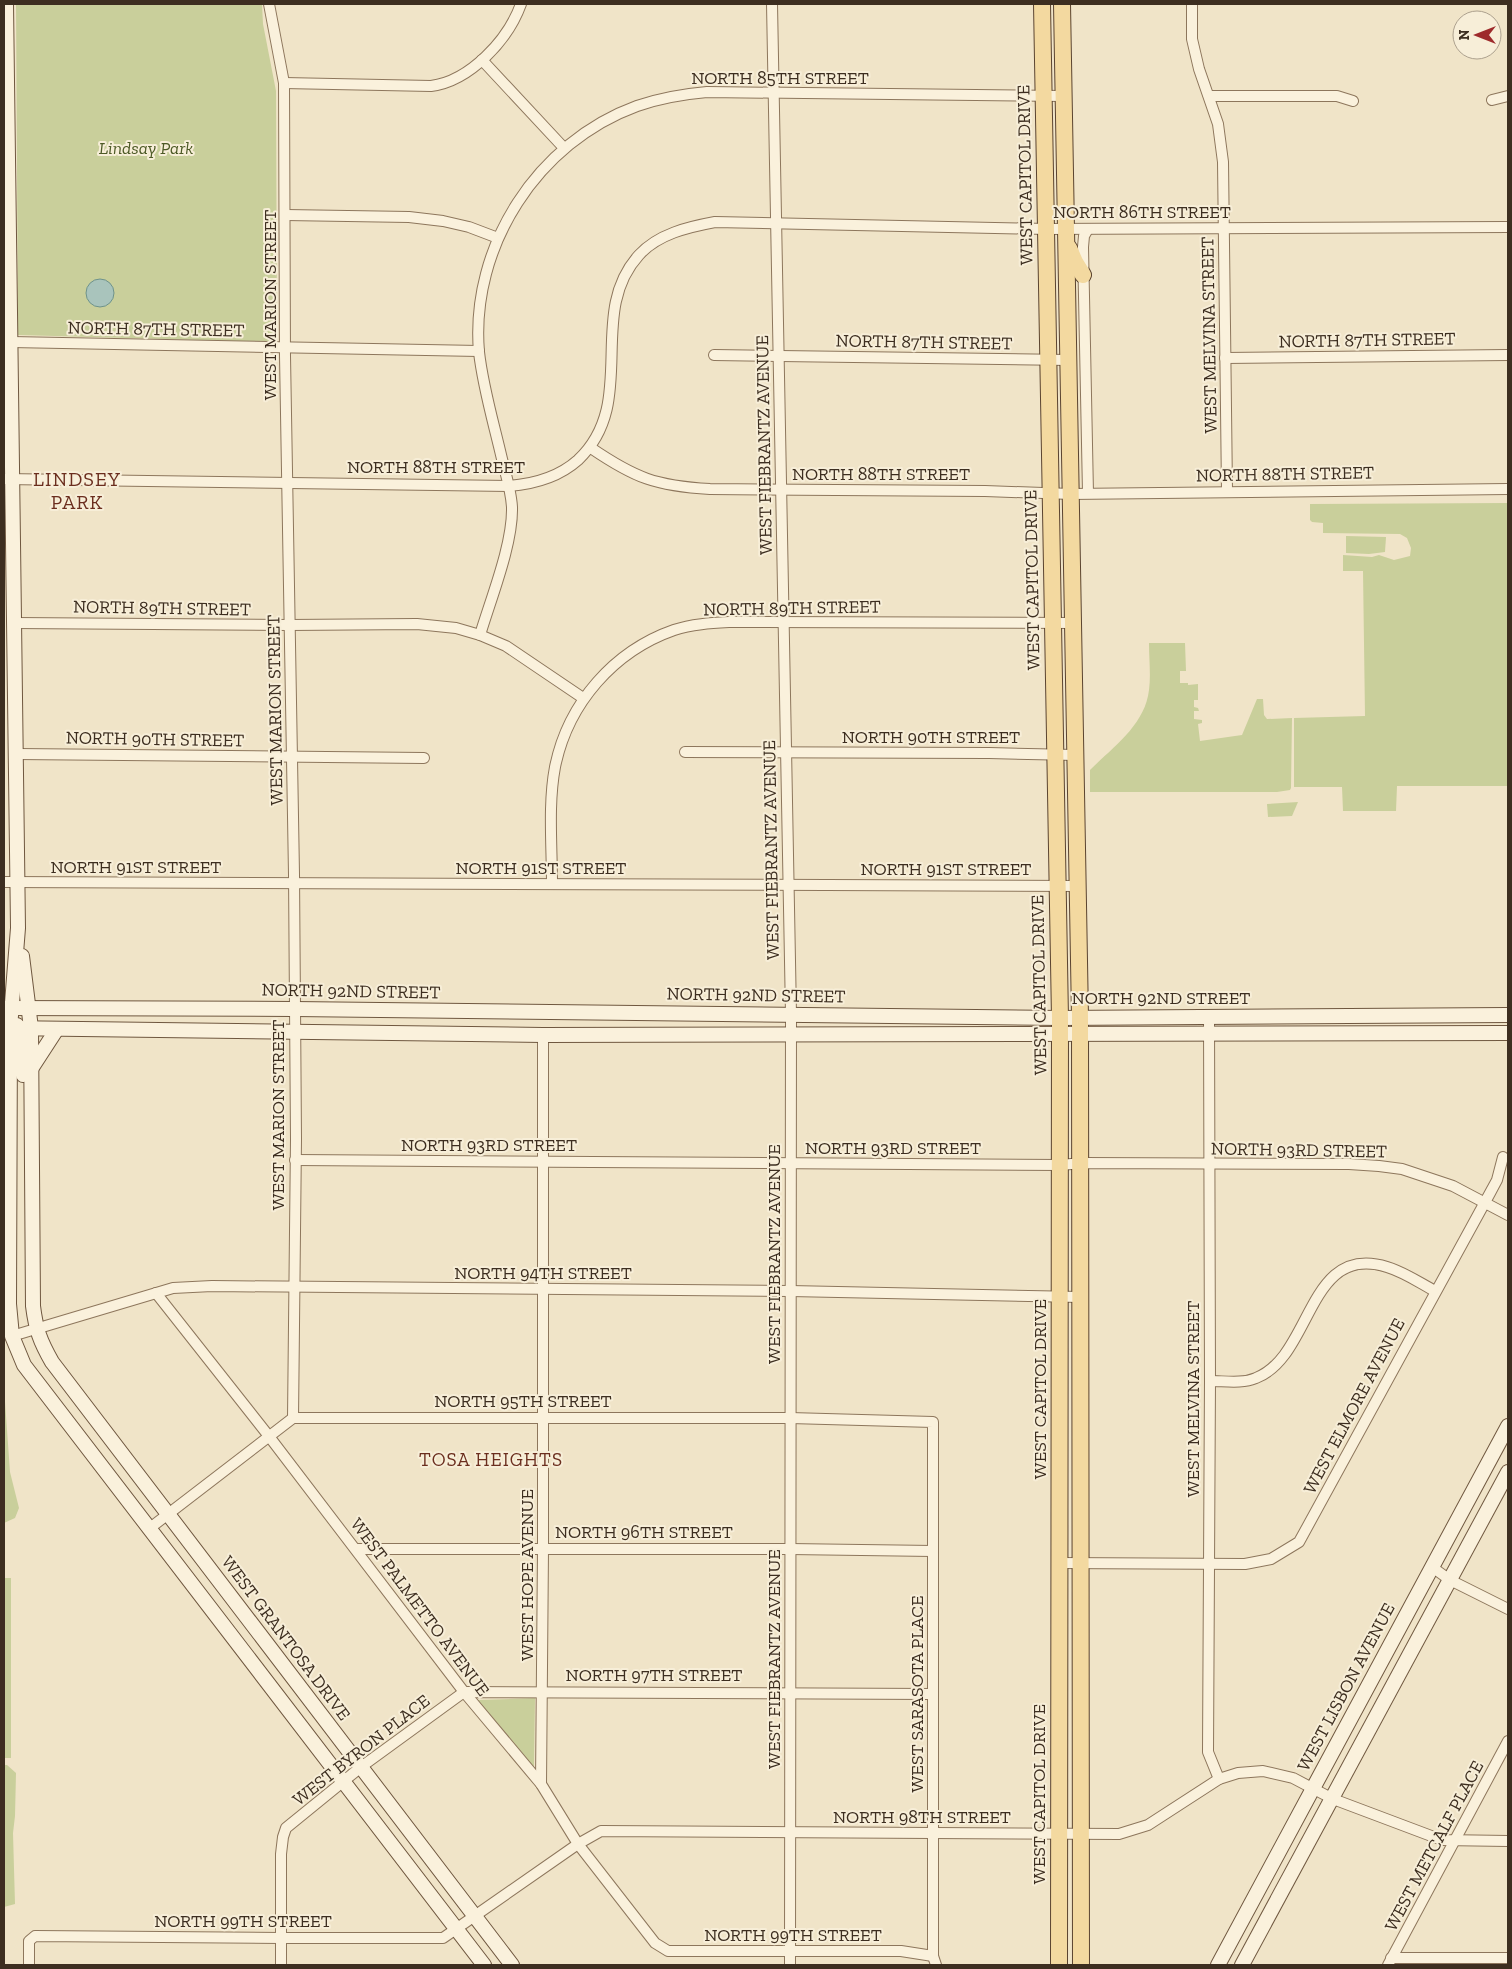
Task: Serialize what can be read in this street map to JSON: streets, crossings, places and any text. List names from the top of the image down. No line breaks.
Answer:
{"streets":{"main road":["WEST CAPITOL DRIVE","NORTH 92ND STREET","WEST GRANTOSA DRIVE","WEST LISBON AVENUE"],"street":["NORTH 85TH STREET","NORTH 86TH STREET","WEST MARION STREET","NORTH 87TH STREET","WEST MELVINA STREET","WEST FIEBRANTZ AVENUE","NORTH 88TH STREET","NORTH 89TH STREET","NORTH 90TH STREET","NORTH 91ST STREET","NORTH 93RD STREET","NORTH 94TH STREET","NORTH 95TH STREET","WEST ELMORE AVENUE","NORTH 96TH STREET","WEST HOPE AVENUE","WEST PALMETTO AVENUE","NORTH 97TH STREET","WEST SARASOTA PLACE","WEST BYRON PLACE","NORTH 98TH STREET","WEST METCALF PLACE","NORTH 99TH STREET"]},"crossings":[["NORTH 85TH STREET","WEST CAPITOL DRIVE"],["NORTH 85TH STREET","NORTH 87TH STREET"],["NORTH 85TH STREET","WEST FIEBRANTZ AVENUE"],["NORTH 85TH STREET","NORTH 88TH STREET"],["NORTH 85TH STREET","NORTH 89TH STREET"],["WEST CAPITOL DRIVE","NORTH 86TH STREET"],["WEST CAPITOL DRIVE","NORTH 87TH STREET"],["WEST CAPITOL DRIVE","NORTH 88TH STREET"],["WEST CAPITOL DRIVE","NORTH 89TH STREET"],["WEST CAPITOL DRIVE","NORTH 90TH STREET"],["WEST CAPITOL DRIVE","NORTH 91ST STREET"],["WEST CAPITOL DRIVE","NORTH 92ND STREET"],["WEST CAPITOL DRIVE","NORTH 93RD STREET"],["WEST CAPITOL DRIVE","NORTH 94TH STREET"],["WEST CAPITOL DRIVE","NORTH 98TH STREET"],["NORTH 86TH STREET","WEST MELVINA STREET"],["NORTH 86TH STREET","WEST FIEBRANTZ AVENUE"],["NORTH 86TH STREET","NORTH 88TH STREET"],["WEST MARION STREET","NORTH 87TH STREET"],["WEST MARION STREET","NORTH 88TH STREET"],["WEST MARION STREET","NORTH 89TH STREET"],["WEST MARION STREET","NORTH 90TH STREET"],["WEST MARION STREET","NORTH 91ST STREET"],["WEST MARION STREET","NORTH 92ND STREET"],["WEST MARION STREET","NORTH 93RD STREET"],["WEST MARION STREET","NORTH 94TH STREET"],["WEST MARION STREET","NORTH 95TH STREET"],["NORTH 87TH STREET","WEST MELVINA STREET"],["NORTH 87TH STREET","WEST FIEBRANTZ AVENUE"],["WEST MELVINA STREET","NORTH 88TH STREET"],["WEST MELVINA STREET","NORTH 92ND STREET"],["WEST MELVINA STREET","NORTH 93RD STREET"],["WEST MELVINA STREET","WEST ELMORE AVENUE"],["WEST MELVINA STREET","NORTH 98TH STREET"],["WEST FIEBRANTZ AVENUE","NORTH 88TH STREET"],["WEST FIEBRANTZ AVENUE","NORTH 89TH STREET"],["WEST FIEBRANTZ AVENUE","NORTH 90TH STREET"],["WEST FIEBRANTZ AVENUE","NORTH 91ST STREET"],["WEST FIEBRANTZ AVENUE","NORTH 92ND STREET"],["WEST FIEBRANTZ AVENUE","NORTH 93RD STREET"],["WEST FIEBRANTZ AVENUE","NORTH 94TH STREET"],["WEST FIEBRANTZ AVENUE","NORTH 95TH STREET"],["WEST FIEBRANTZ AVENUE","NORTH 96TH STREET"],["WEST FIEBRANTZ AVENUE","NORTH 97TH STREET"],["WEST FIEBRANTZ AVENUE","NORTH 98TH STREET"],["WEST FIEBRANTZ AVENUE","NORTH 99TH STREET"],["NORTH 92ND STREET","WEST HOPE AVENUE"],["NORTH 92ND STREET","WEST GRANTOSA DRIVE"],["NORTH 93RD STREET","WEST ELMORE AVENUE"],["NORTH 93RD STREET","WEST HOPE AVENUE"],["NORTH 94TH STREET","WEST HOPE AVENUE"],["NORTH 94TH STREET","WEST PALMETTO AVENUE"],["NORTH 94TH STREET","WEST GRANTOSA DRIVE"],["NORTH 95TH STREET","WEST HOPE AVENUE"],["NORTH 95TH STREET","WEST SARASOTA PLACE"],["NORTH 96TH STREET","WEST HOPE AVENUE"],["NORTH 96TH STREET","WEST PALMETTO AVENUE"],["NORTH 96TH STREET","WEST SARASOTA PLACE"],["WEST HOPE AVENUE","WEST PALMETTO AVENUE"],["WEST HOPE AVENUE","NORTH 97TH STREET"],["WEST PALMETTO AVENUE","NORTH 97TH STREET"],["WEST PALMETTO AVENUE","WEST BYRON PLACE"],["WEST PALMETTO AVENUE","NORTH 98TH STREET"],["WEST PALMETTO AVENUE","NORTH 99TH STREET"],["WEST GRANTOSA DRIVE","WEST BYRON PLACE"],["WEST GRANTOSA DRIVE","NORTH 98TH STREET"],["NORTH 97TH STREET","WEST SARASOTA PLACE"],["NORTH 97TH STREET","WEST BYRON PLACE"],["WEST LISBON AVENUE","NORTH 98TH STREET"],["WEST SARASOTA PLACE","NORTH 98TH STREET"],["WEST SARASOTA PLACE","NORTH 99TH STREET"],["WEST BYRON PLACE","NORTH 99TH STREET"],["NORTH 98TH STREET","WEST METCALF PLACE"],["NORTH 98TH STREET","NORTH 99TH STREET"]],"districts":["LINDSEY PARK","TOSA HEIGHTS"],"parks":["Lindsay Park"],"north":"left"}
